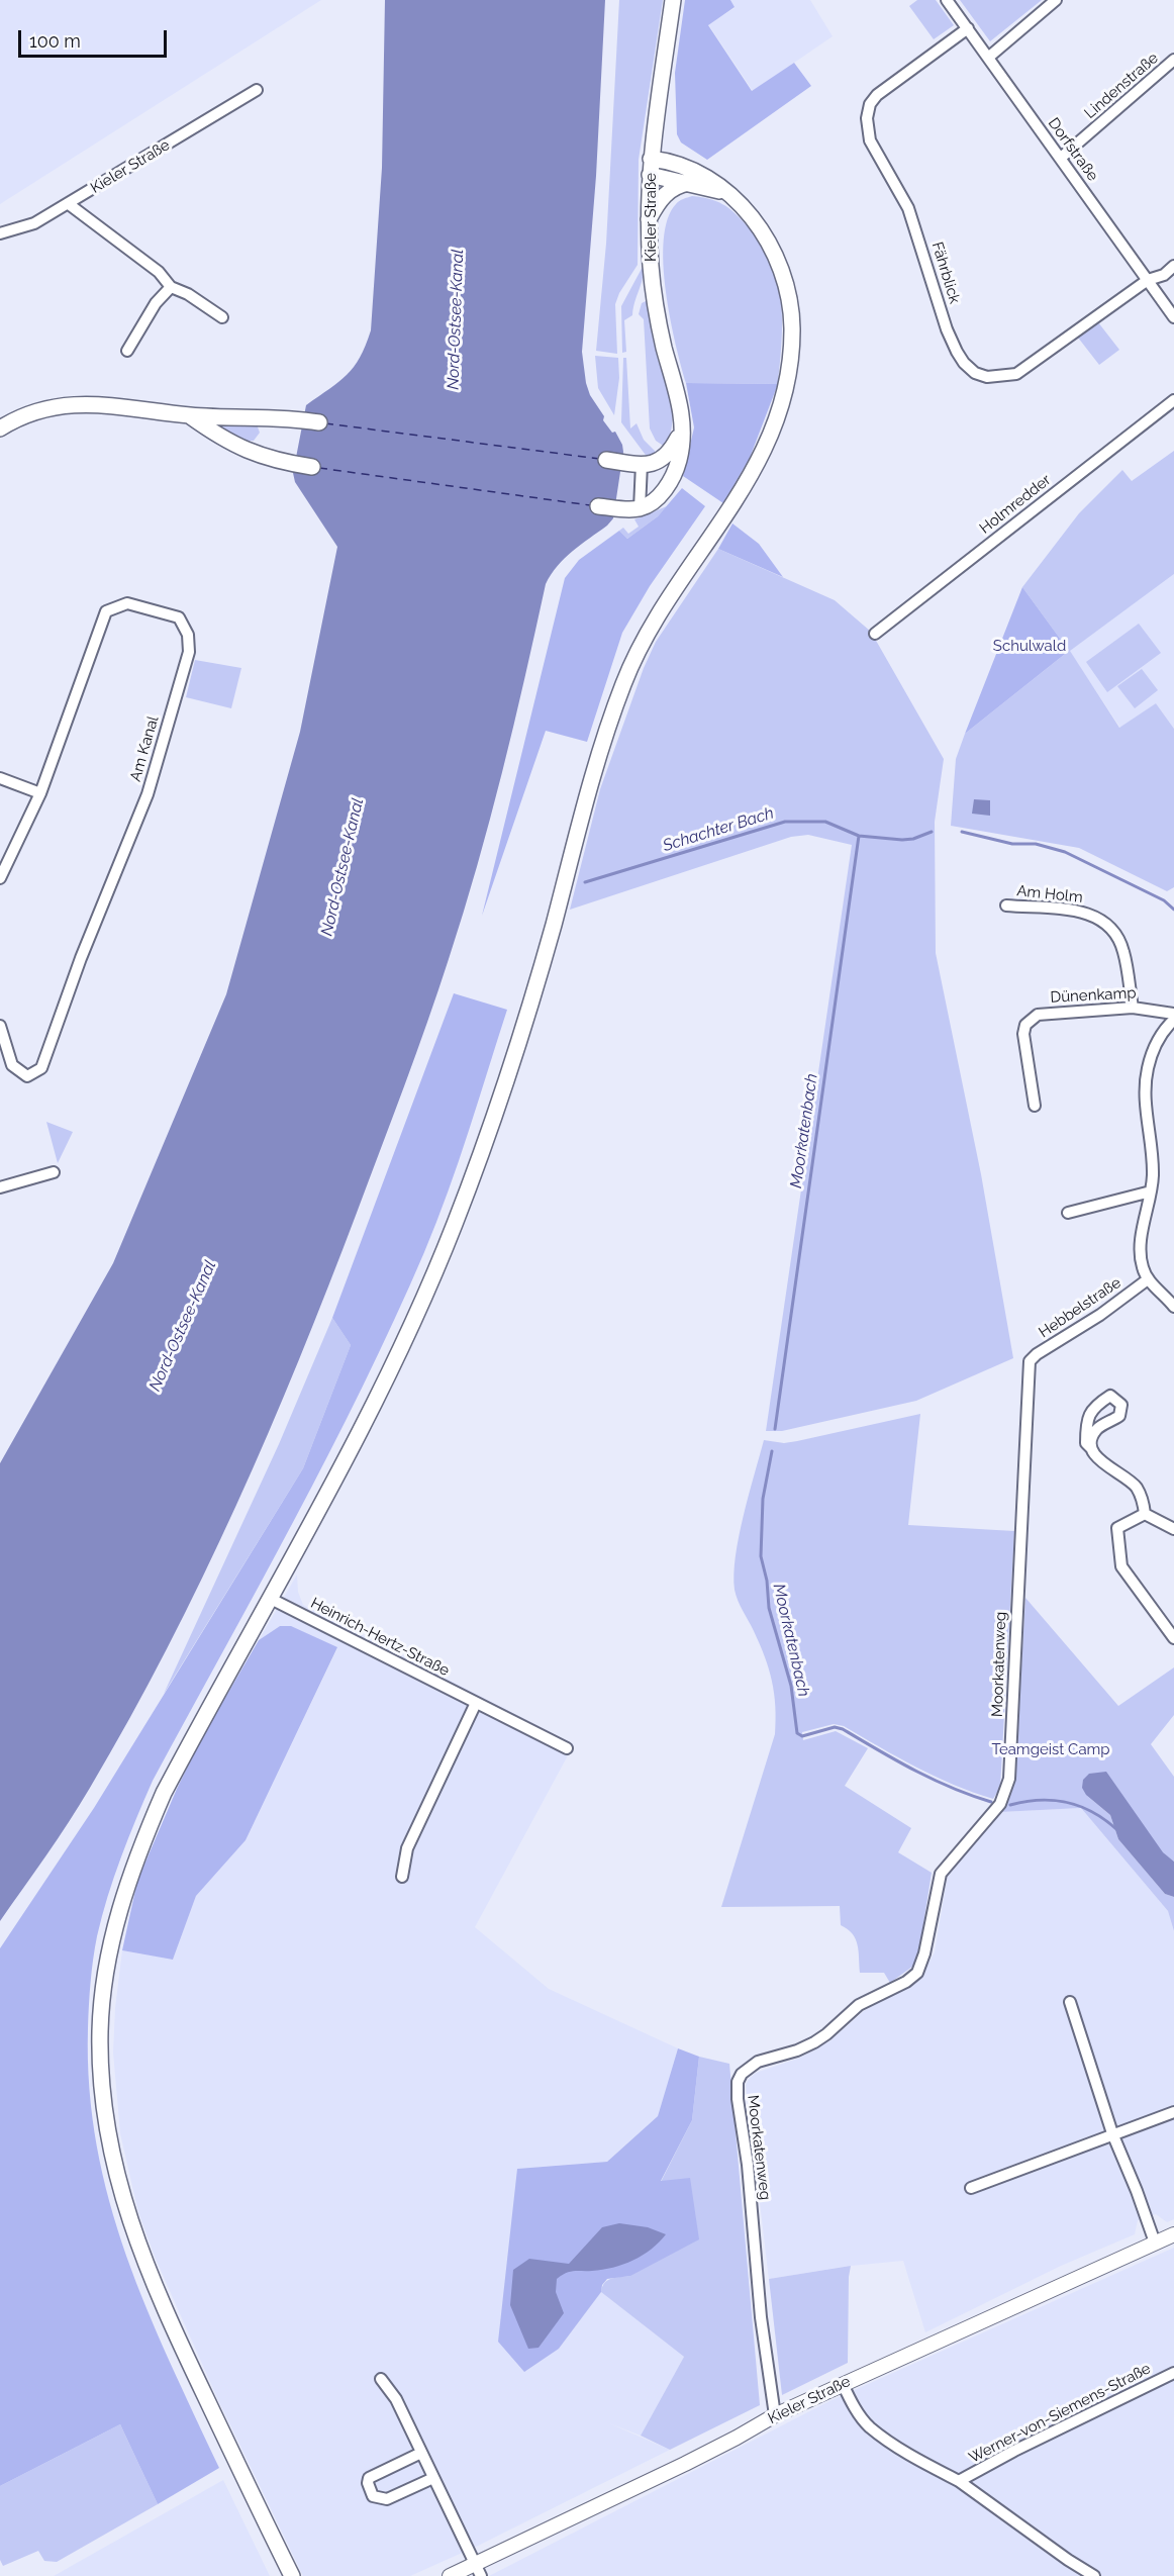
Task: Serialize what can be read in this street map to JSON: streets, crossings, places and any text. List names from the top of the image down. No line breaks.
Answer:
{"streets":{"main road":["Kieler Straße"],"street":["Lindenstraße","Dorfstraße","Fährblick","Holmredder","Am Kanal","Am Holm","Dünenkamp","Hebbelstraße","Heinrich-Hertz-Straße","Moorkatenweg","Werner-von-Siemens-Straße"]},"crossings":[["Lindenstraße","Dorfstraße"],["Dorfstraße","Fährblick"],["Kieler Straße","Moorkatenweg"],["Kieler Straße","Werner-von-Siemens-Straße"],["Am Holm","Dünenkamp"],["Hebbelstraße","Moorkatenweg"]],"water":["Nord-Ostsee-Kanal","Schachter Bach","Moorkatenbach"],"parks":["Schulwald","Teamgeist Camp"],"scale_bar":"100 m"}
